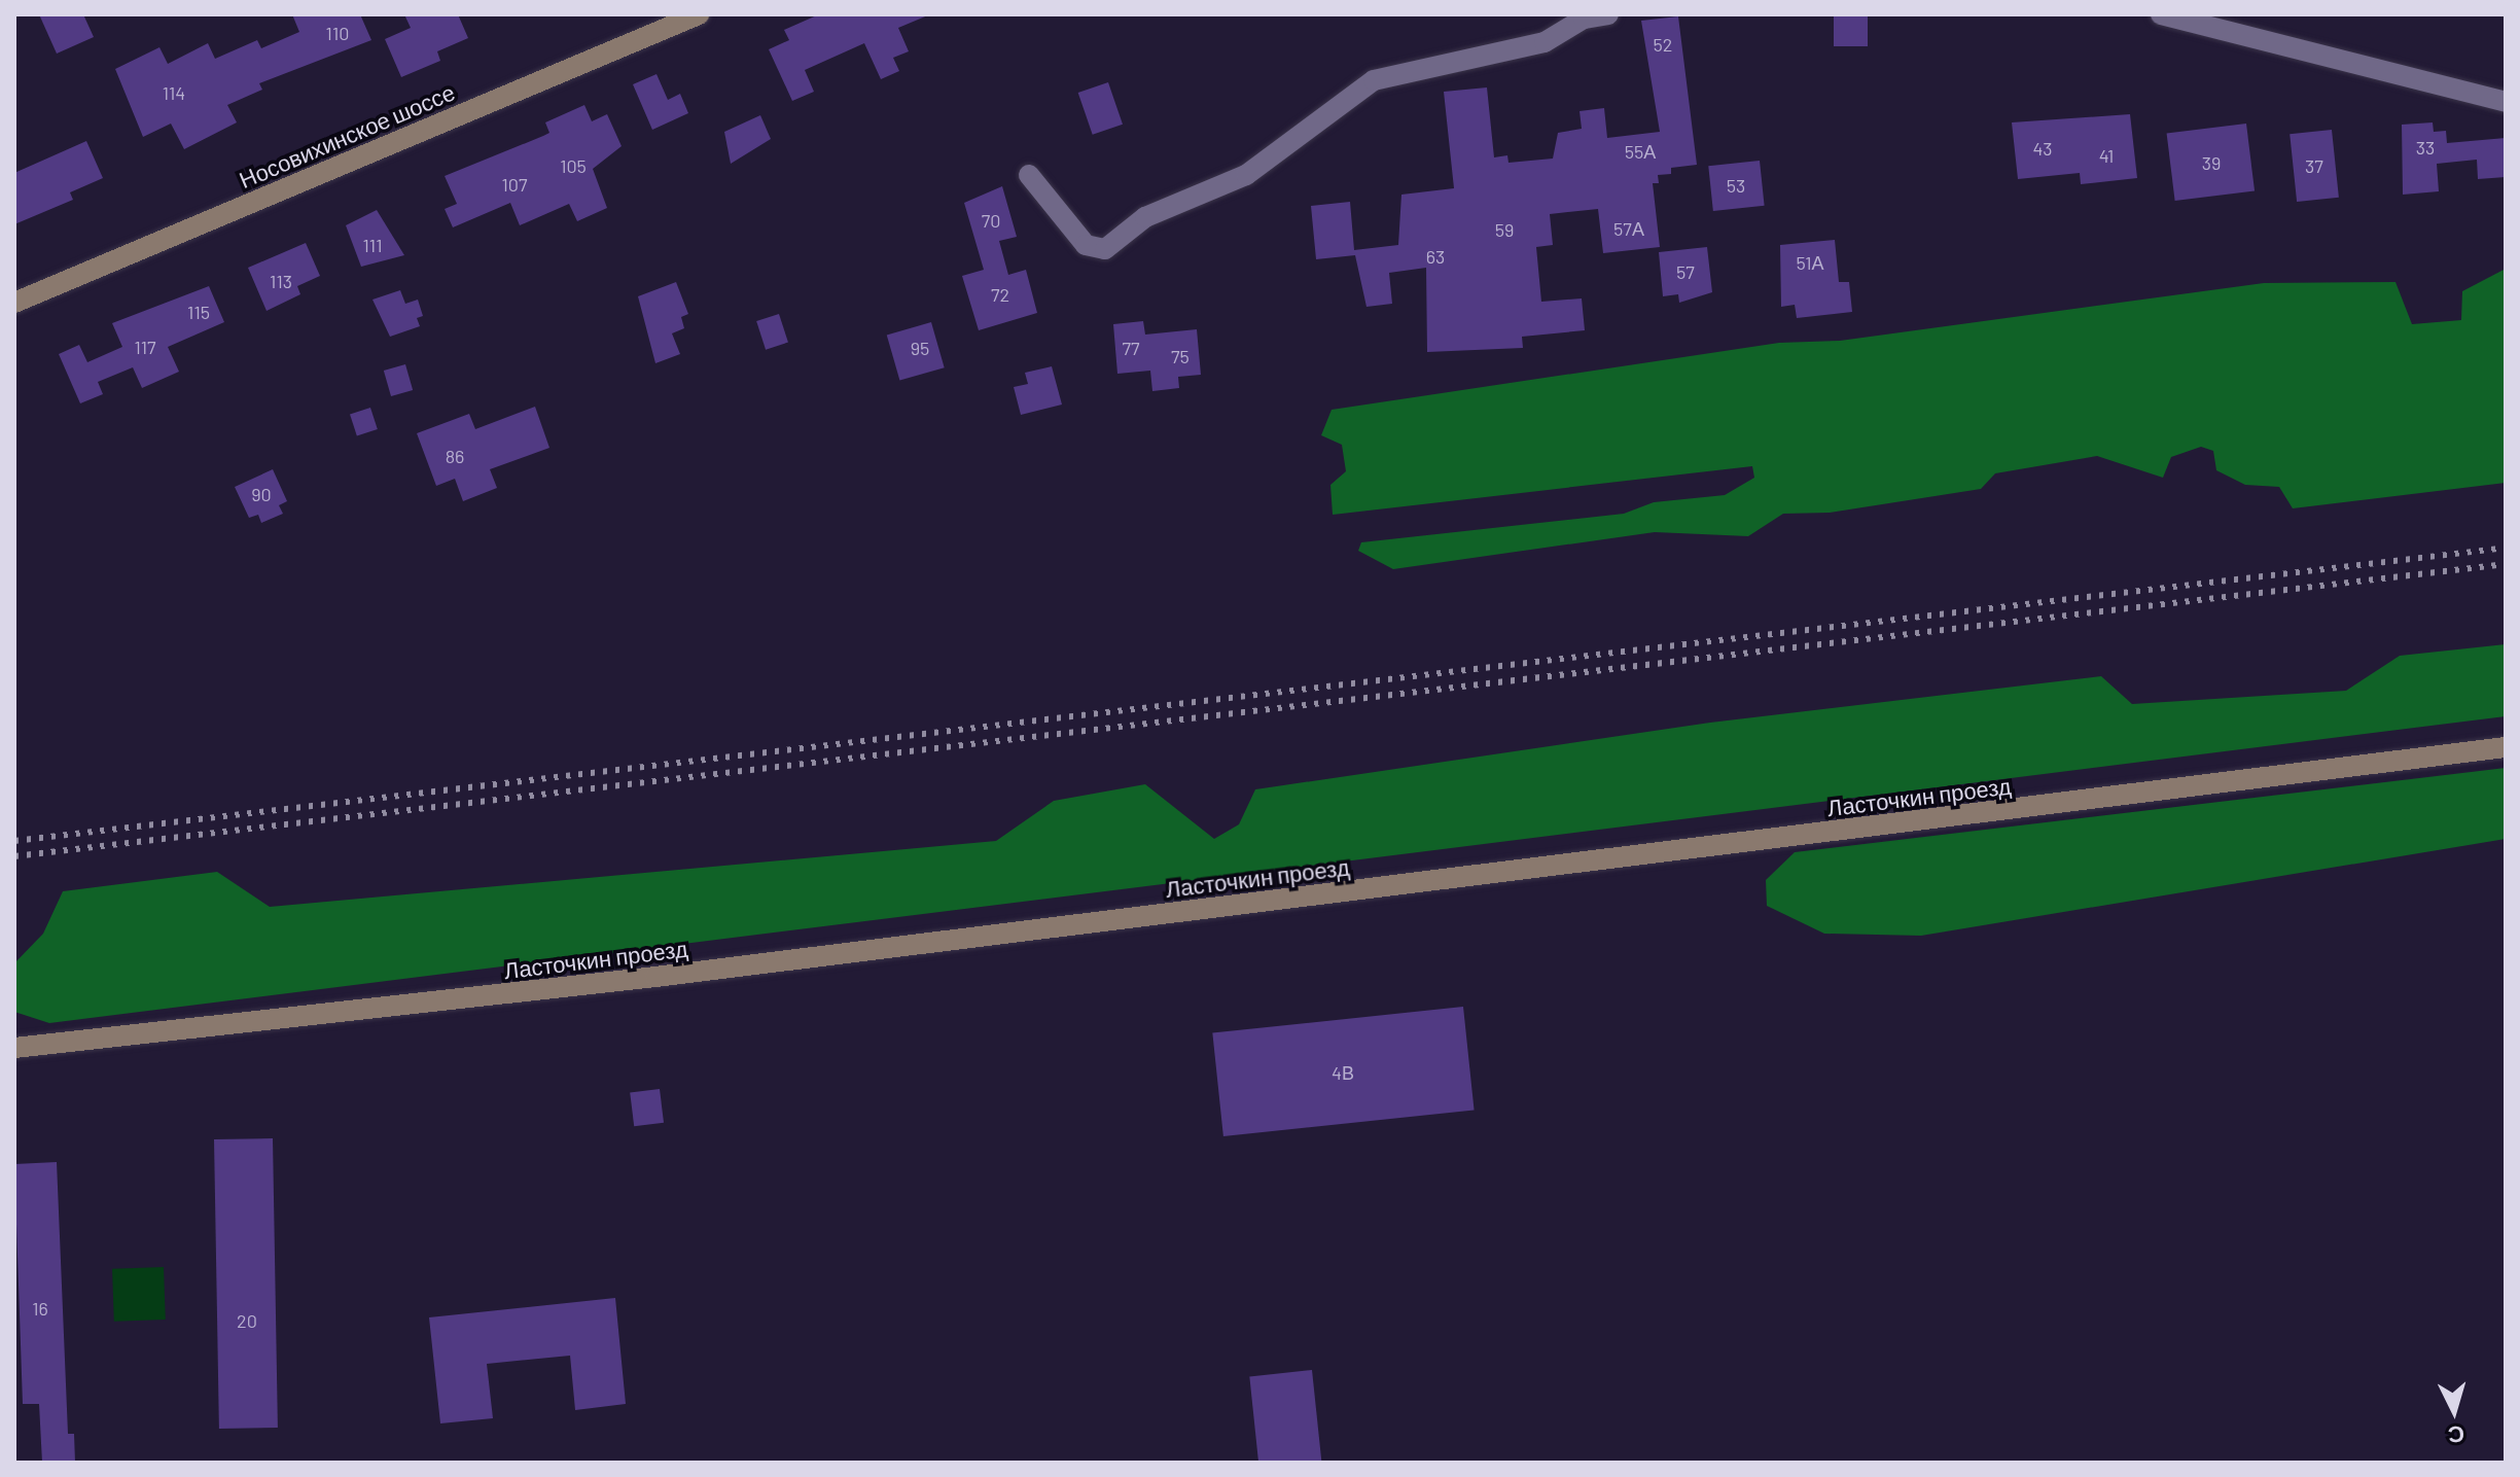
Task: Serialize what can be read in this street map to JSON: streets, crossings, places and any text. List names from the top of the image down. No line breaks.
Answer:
{"streets":{"street":["Носовихинское шоссе","Ласточкин проезд"]},"house_numbers":["110","52","114","33","43","55А","41","39","105","37","107","53","70","57А","59","111","63","51А","57","113","72","115","117","95","77","75","86","90","4В","16","20"],"north":"bottom"}
